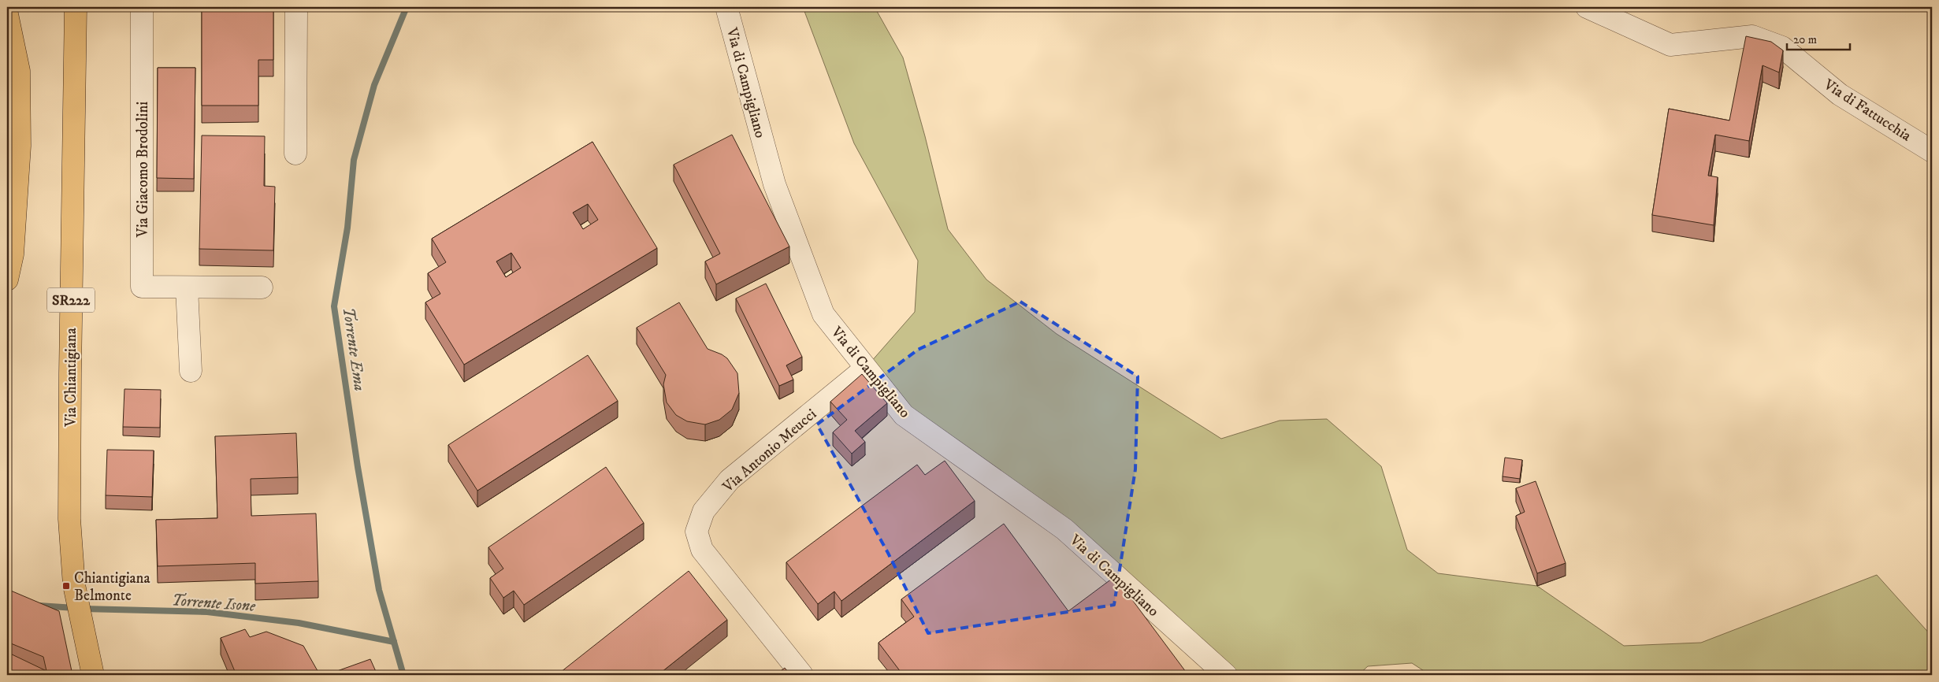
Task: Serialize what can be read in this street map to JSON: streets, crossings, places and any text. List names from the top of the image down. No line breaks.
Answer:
{"streets":{"main road":["SR222","Via Chiantigiana"],"street":["Via di Campigliano","Via di Fattucchia","Via Giacomo Brodolini","Via Antonio Meucci"]},"crossings":[["Via di Campigliano","Via Antonio Meucci"]],"water":["Torrente Ema","Torrente Isone"],"places":{"transit":["Chiantigiana Belmonte"]},"scale_bar":"20 m"}
